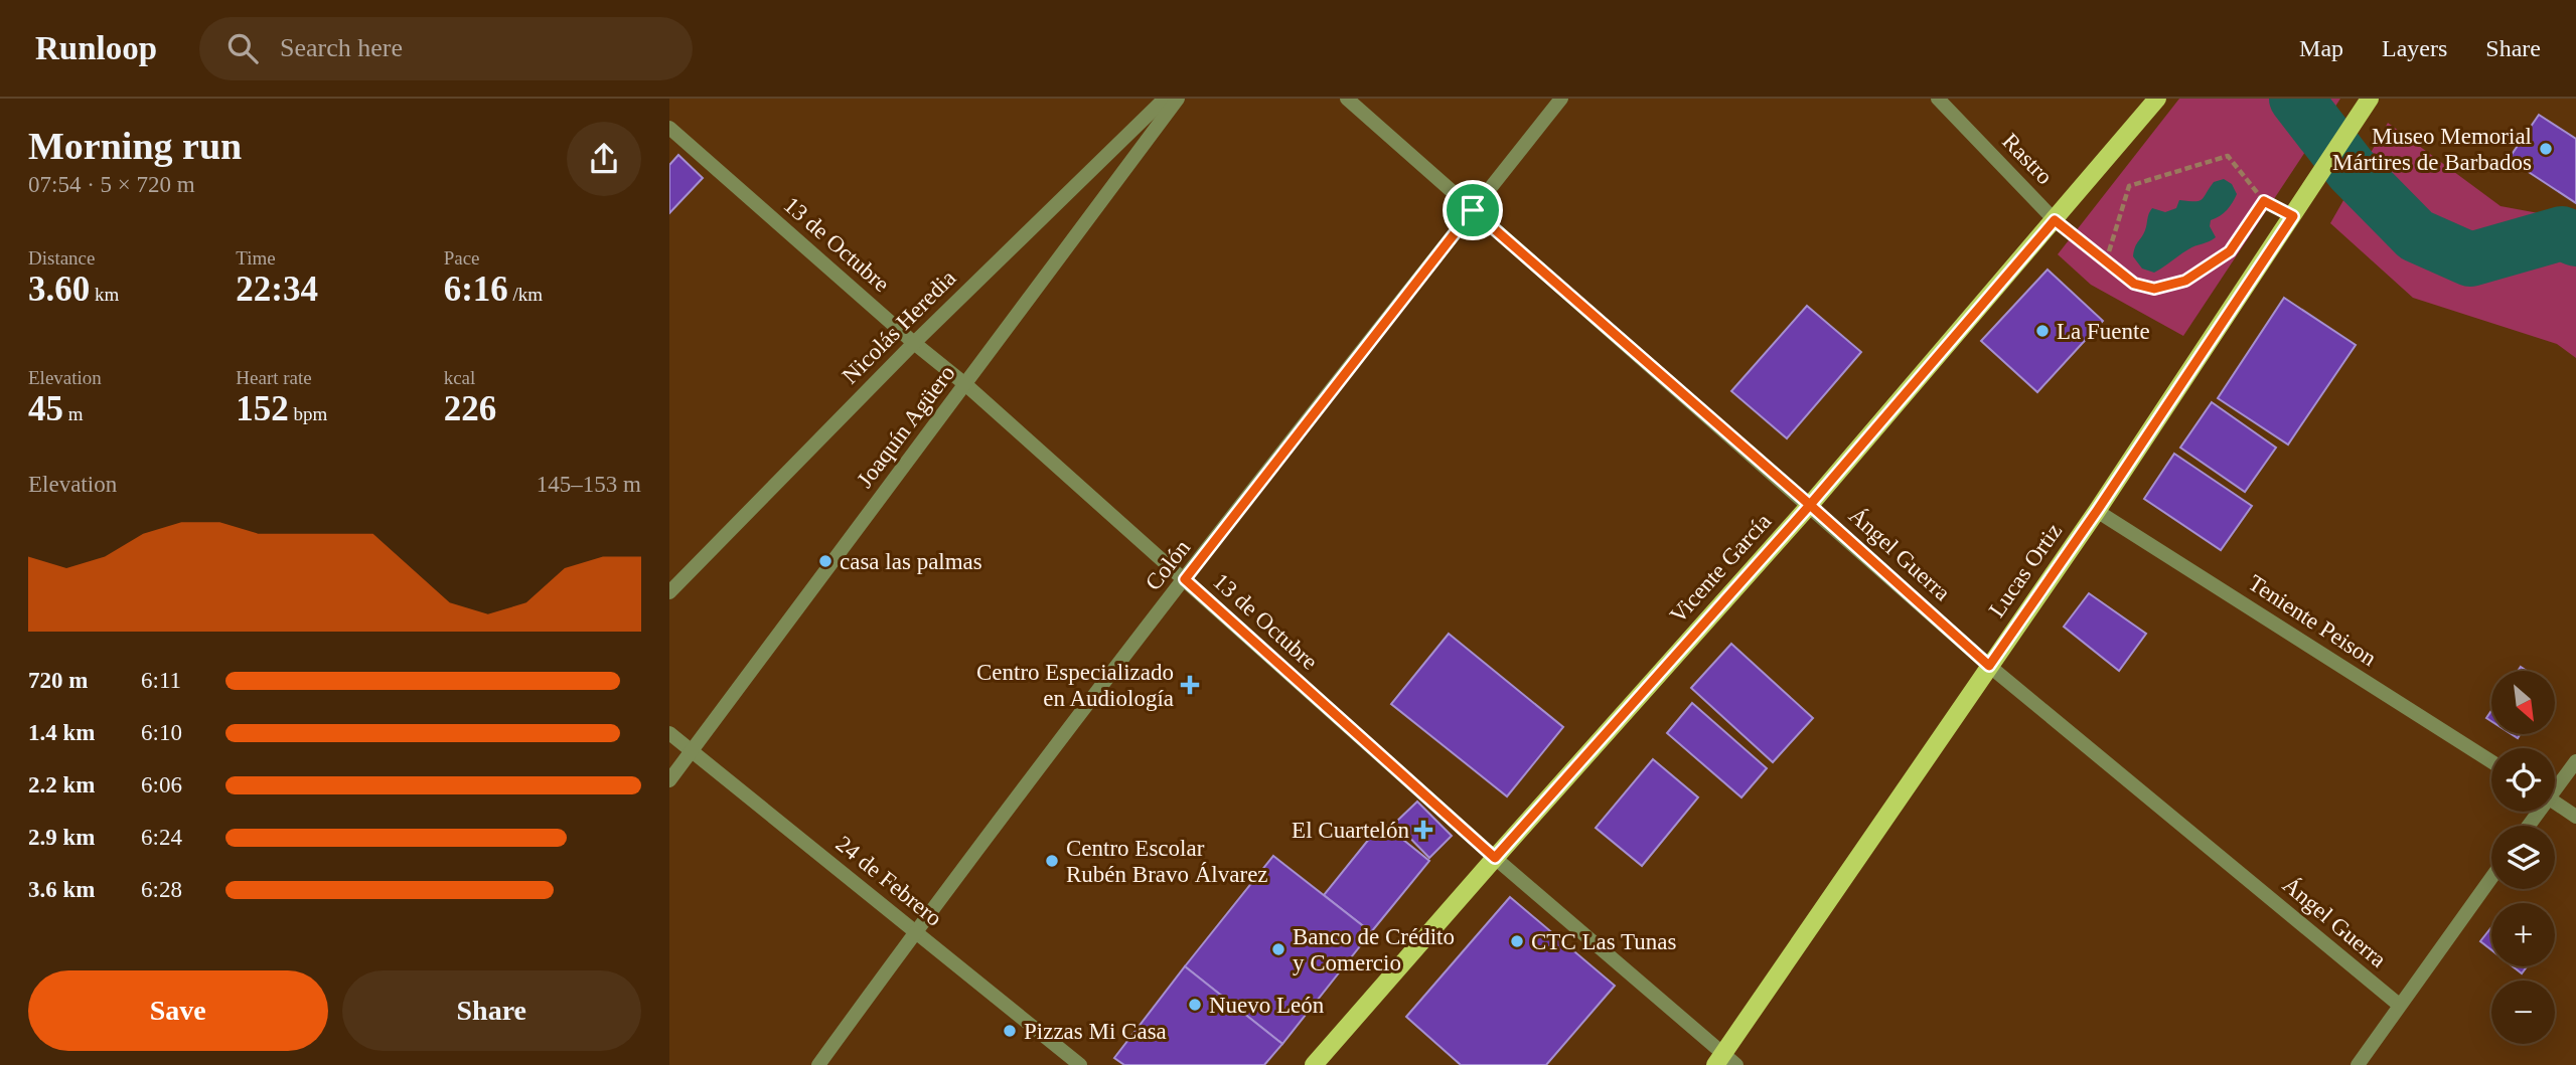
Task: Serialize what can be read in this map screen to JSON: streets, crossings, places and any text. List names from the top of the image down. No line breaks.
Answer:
{"streets":{"main road":["Vicente García","Lucas Ortiz"],"street":["Rastro","13 de Octubre","Nicolás Heredia","Joaquín Agüero","Ángel Guerra","Colón","Teniente Peison","24 de Febrero"]},"crossings":[["Rastro","Vicente García"],["13 de Octubre","Nicolás Heredia"],["13 de Octubre","Joaquín Agüero"],["13 de Octubre","Colón"],["13 de Octubre","Vicente García"],["13 de Octubre","Lucas Ortiz"],["Joaquín Agüero","24 de Febrero"],["Ángel Guerra","Colón"],["Ángel Guerra","Vicente García"],["Ángel Guerra","Lucas Ortiz"],["Colón","24 de Febrero"],["Lucas Ortiz","Teniente Peison"]],"places":{"other":["Museo Memorial Mártires de Barbados","La Fuente","casa las palmas","Centro Escolar Rubén Bravo Álvarez","CTC Las Tunas","Banco de Crédito y Comercio","Nuevo León","Pizzas Mi Casa"],"health":["Centro Especializado en Audiología","El Cuartelón"]},"north":"bottom right","page":{"header":"Runloop","search":"Search here","nav":["Map","Layers","Share"],"heading":["Morning run","07:54 · 5 × 720 m"],"stats":[["Distance","3.60 km"],["Time","22:34"],["Pace","6:16 /km"],["Elevation","45 m"],["Heart rate","152 bpm"],["kcal","226"]],"chart":["Elevation","145–153 m"],"list":[{"name":"720 m","note":"6:11"},{"name":"1.4 km","note":"6:10"},{"name":"2.2 km","note":"6:06"},{"name":"2.9 km","note":"6:24"},{"name":"3.6 km","note":"6:28"}],"map_buttons":["+","−"],"buttons":["Save","Share"]}}
